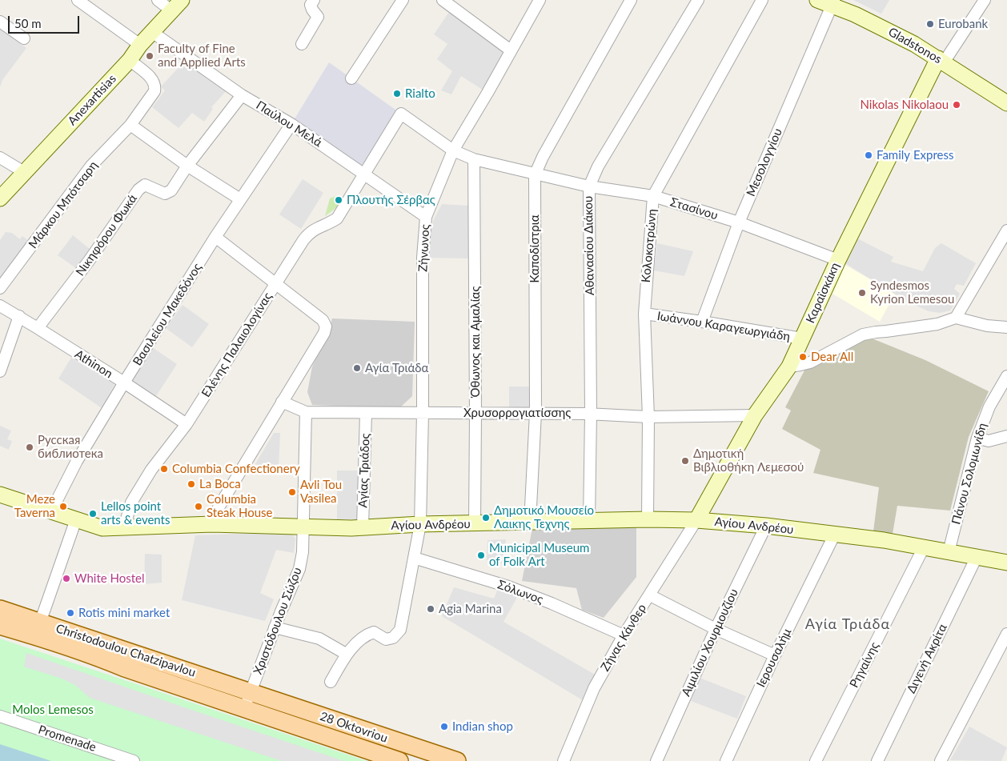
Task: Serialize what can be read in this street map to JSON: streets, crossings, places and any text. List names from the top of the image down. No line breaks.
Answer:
{"streets":{"main road":["Christodoulou Chatzipavlou","28 Oktovriou"],"street":["Gladstonos","Anexartisias","Παύλου Μελά","Μεσολογγίου","Μάρκου Μπότσαρη","Στασίνου","Νικηφόρου Φωκά","Αθανασίου Διάκου","Κολοκοτρώνη","Ζήνωνος","Καποδίστρια","Καραϊσκάκη","Βασιλείου Μακεδόνος","Ιωάννου Καραγεωργιάδη","Όθωνος και Αμαλίας","Ελένης Παλαιολογίνας","Athinon","Χρυσορρογιατίσσης","Αγίας Τριάδος","Πάνου Σολομωνίδη","Αγίου Ανδρέου","Σόλωνος","Χριστόδουλου Σώζου","Ζήνας Κάνθερ","Αιμιλίου Χουρμουζίου","Ιερουσαλήμ","Διγενή Ακρίτα","Ρηγαίνης","Promenade"]},"crossings":[["Gladstonos","Μεσολογγίου"],["Gladstonos","Καραϊσκάκη"],["Anexartisias","Παύλου Μελά"],["Anexartisias","Μάρκου Μπότσαρη"],["Παύλου Μελά","Νικηφόρου Φωκά"],["Παύλου Μελά","Ζήνωνος"],["Παύλου Μελά","Βασιλείου Μακεδόνος"],["Παύλου Μελά","Ελένης Παλαιολογίνας"],["Μεσολογγίου","Στασίνου"],["Μεσολογγίου","Ιωάννου Καραγεωργιάδη"],["Στασίνου","Αθανασίου Διάκου"],["Στασίνου","Κολοκοτρώνη"],["Στασίνου","Ζήνωνος"],["Στασίνου","Καποδίστρια"],["Στασίνου","Καραϊσκάκη"],["Στασίνου","Όθωνος και Αμαλίας"],["Στασίνου","Ελένης Παλαιολογίνας"],["Νικηφόρου Φωκά","Athinon"],["Αθανασίου Διάκου","Χρυσορρογιατίσσης"],["Αθανασίου Διάκου","Αγίου Ανδρέου"],["Κολοκοτρώνη","Ιωάννου Καραγεωργιάδη"],["Κολοκοτρώνη","Χρυσορρογιατίσσης"],["Κολοκοτρώνη","Αγίου Ανδρέου"],["Ζήνωνος","Χρυσορρογιατίσσης"],["Ζήνωνος","Αγίου Ανδρέου"],["Ζήνωνος","Σόλωνος"],["Καποδίστρια","Χρυσορρογιατίσσης"],["Καποδίστρια","Αγίου Ανδρέου"],["Καραϊσκάκη","Ιωάννου Καραγεωργιάδη"],["Καραϊσκάκη","Χρυσορρογιατίσσης"],["Καραϊσκάκη","Αγίου Ανδρέου"],["Καραϊσκάκη","Ζήνας Κάνθερ"],["Βασιλείου Μακεδόνος","Athinon"],["Βασιλείου Μακεδόνος","Αγίου Ανδρέου"],["Όθωνος και Αμαλίας","Χρυσορρογιατίσσης"],["Όθωνος και Αμαλίας","Αγίου Ανδρέου"],["Ελένης Παλαιολογίνας","Athinon"],["Ελένης Παλαιολογίνας","Αγίου Ανδρέου"],["Χρυσορρογιατίσσης","Αγίας Τριάδος"],["Χρυσορρογιατίσσης","Χριστόδουλου Σώζου"],["Αγίας Τριάδος","Αγίου Ανδρέου"],["Πάνου Σολομωνίδη","Αγίου Ανδρέου"],["Αγίου Ανδρέου","Χριστόδουλου Σώζου"],["Αγίου Ανδρέου","Ζήνας Κάνθερ"],["Αγίου Ανδρέου","Αιμιλίου Χουρμουζίου"],["Αγίου Ανδρέου","Ιερουσαλήμ"],["Αγίου Ανδρέου","Διγενή Ακρίτα"],["Αγίου Ανδρέου","Ρηγαίνης"],["Σόλωνος","Ζήνας Κάνθερ"],["Χριστόδουλου Σώζου","Christodoulou Chatzipavlou"],["Χριστόδουλου Σώζου","28 Oktovriou"],["Christodoulou Chatzipavlou","28 Oktovriou"]],"districts":["Αγία Τριάδα"],"parks":["Molos Lemesos"],"places":["Eurobank","Faculty of Fine and Applied Arts","Rialto","Nikolas Nikolaou","Family Express","Πλουτής Σέρβας","Syndesmos Kyrion Lemesou","Dear All","Αγία Τριάδα","Русская библиотека","Δημοτική Βιβλιοθήκη Λεμεσού","Columbia Confectionery","La Boca","Avli Tou Vasilea","Meze Taverna","Columbia Steak House","Lellos point arts & events","Δημοτικό Μουσείο Λαικης Τεχνης","Municipal Museum of Folk Art","White Hostel","Agia Marina","Rotis mini market","Indian shop"],"scale_bar":"50 m"}
